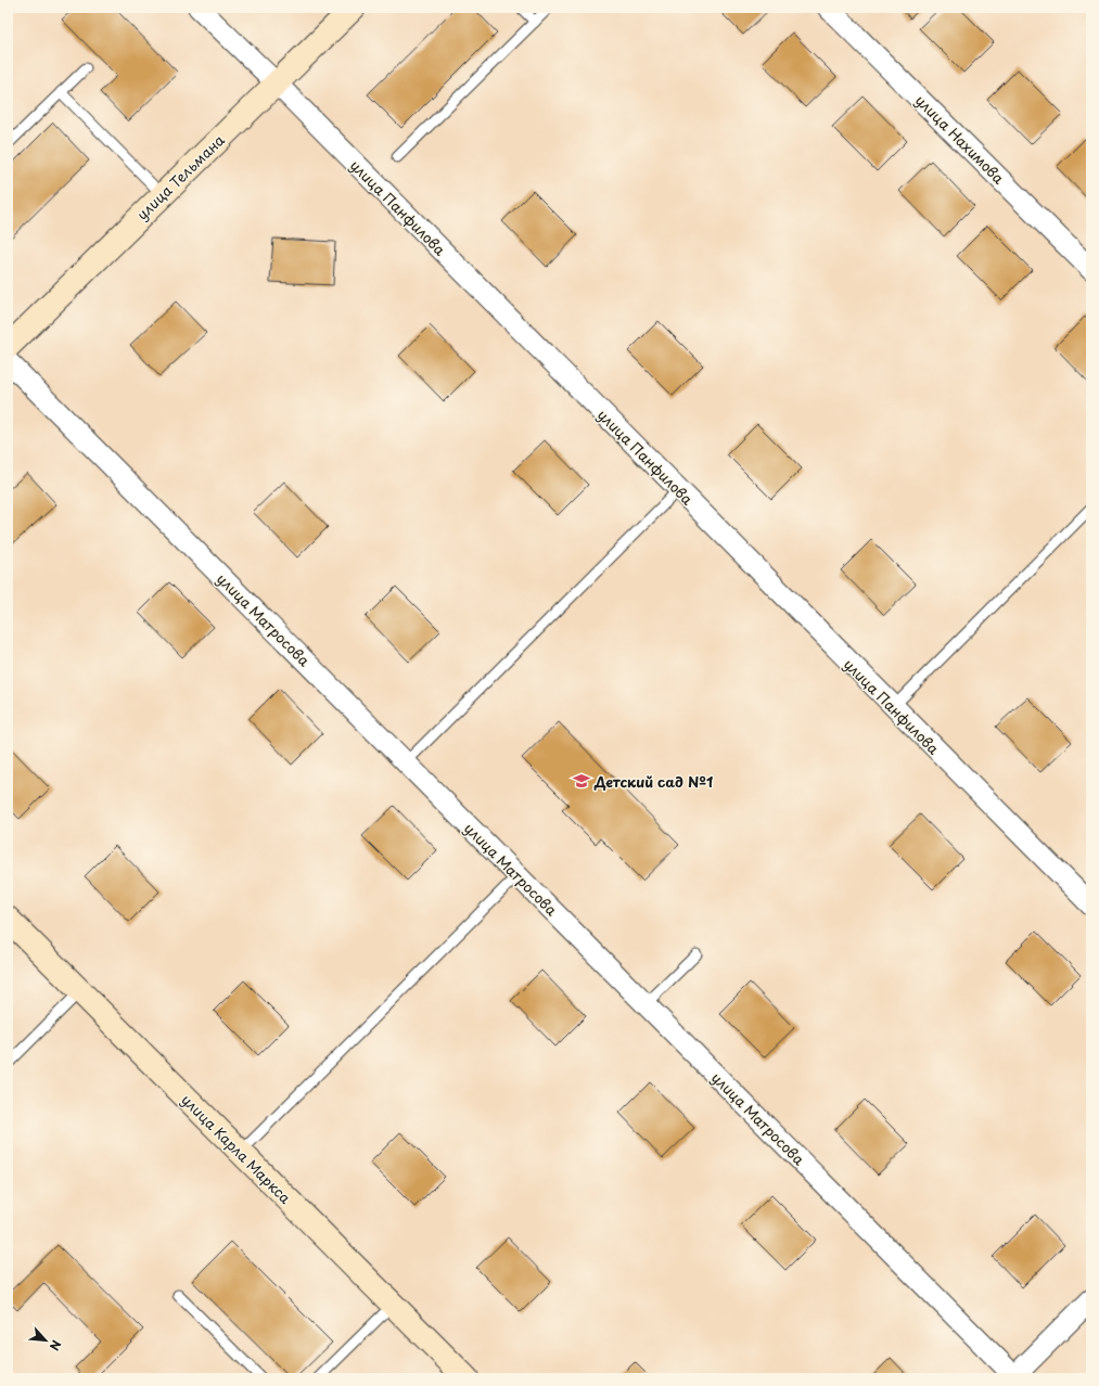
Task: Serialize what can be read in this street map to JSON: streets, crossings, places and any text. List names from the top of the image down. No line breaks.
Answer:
{"streets":{"main road":["улица Тельмана","улица Карла Маркса"],"street":["улица Нахимова","улица Панфилова","улица Матросова"]},"crossings":[["улица Тельмана","улица Панфилова"]],"places":{"school or university":["Детский сад №1"]},"north":"bottom right"}
